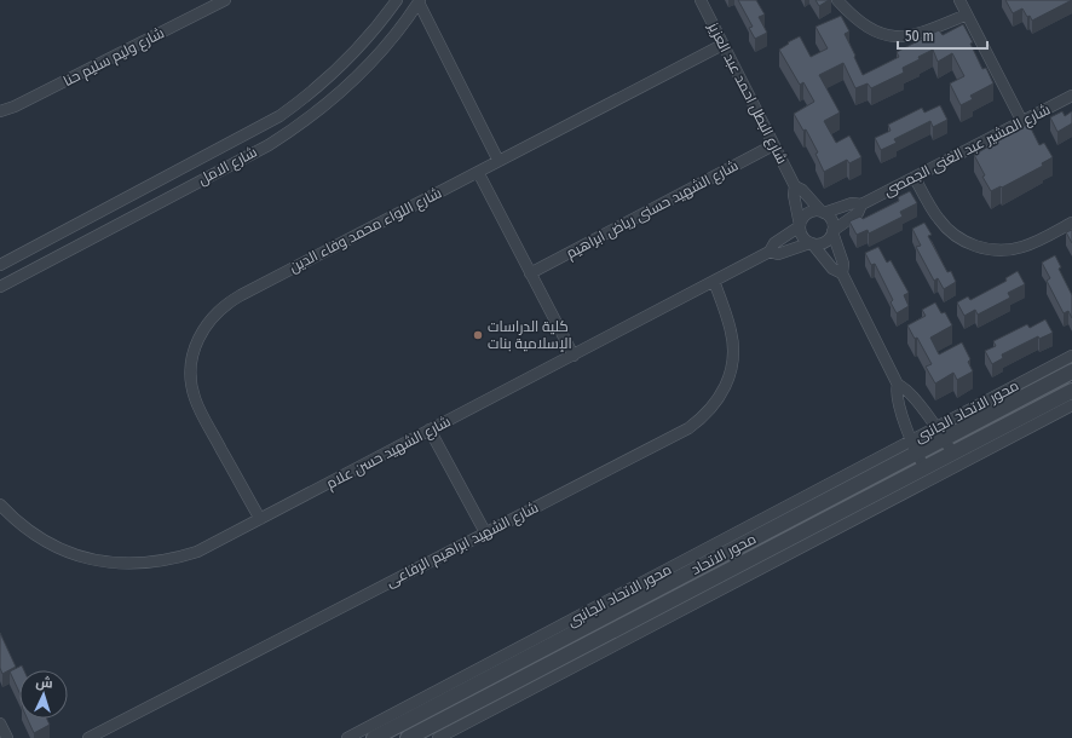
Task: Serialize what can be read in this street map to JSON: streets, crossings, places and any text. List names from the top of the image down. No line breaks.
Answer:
{"streets":{"street":["شارع وليم سليم حنا","شارع البطل احمد عبد العزيز","شارع المشير عبد الغنى الجمصى","شارع الامل","شارع الشهيد حسنى رياض ابراهيم","شارع اللواء محمد وفاء الدين","محور الاتحاد الجانبى","شارع الشهيد حسن علام","شارع الشهيد ابراهيم الرفاعى","محور الاتحاد"]},"crossings":[["شارع البطل احمد عبد العزيز","شارع المشير عبد الغنى الجمصى"],["شارع البطل احمد عبد العزيز","شارع الشهيد حسنى رياض ابراهيم"],["شارع البطل احمد عبد العزيز","شارع اللواء محمد وفاء الدين"],["شارع البطل احمد عبد العزيز","شارع الشهيد حسن علام"],["شارع المشير عبد الغنى الجمصى","شارع الشهيد حسن علام"],["شارع اللواء محمد وفاء الدين","شارع الشهيد حسن علام"],["محور الاتحاد الجانبى","محور الاتحاد"],["شارع الشهيد حسن علام","شارع الشهيد ابراهيم الرفاعى"]],"places":["كلية الدراسات الإسلامية بنات"],"scale_bar":"50 m","north":"top"}
